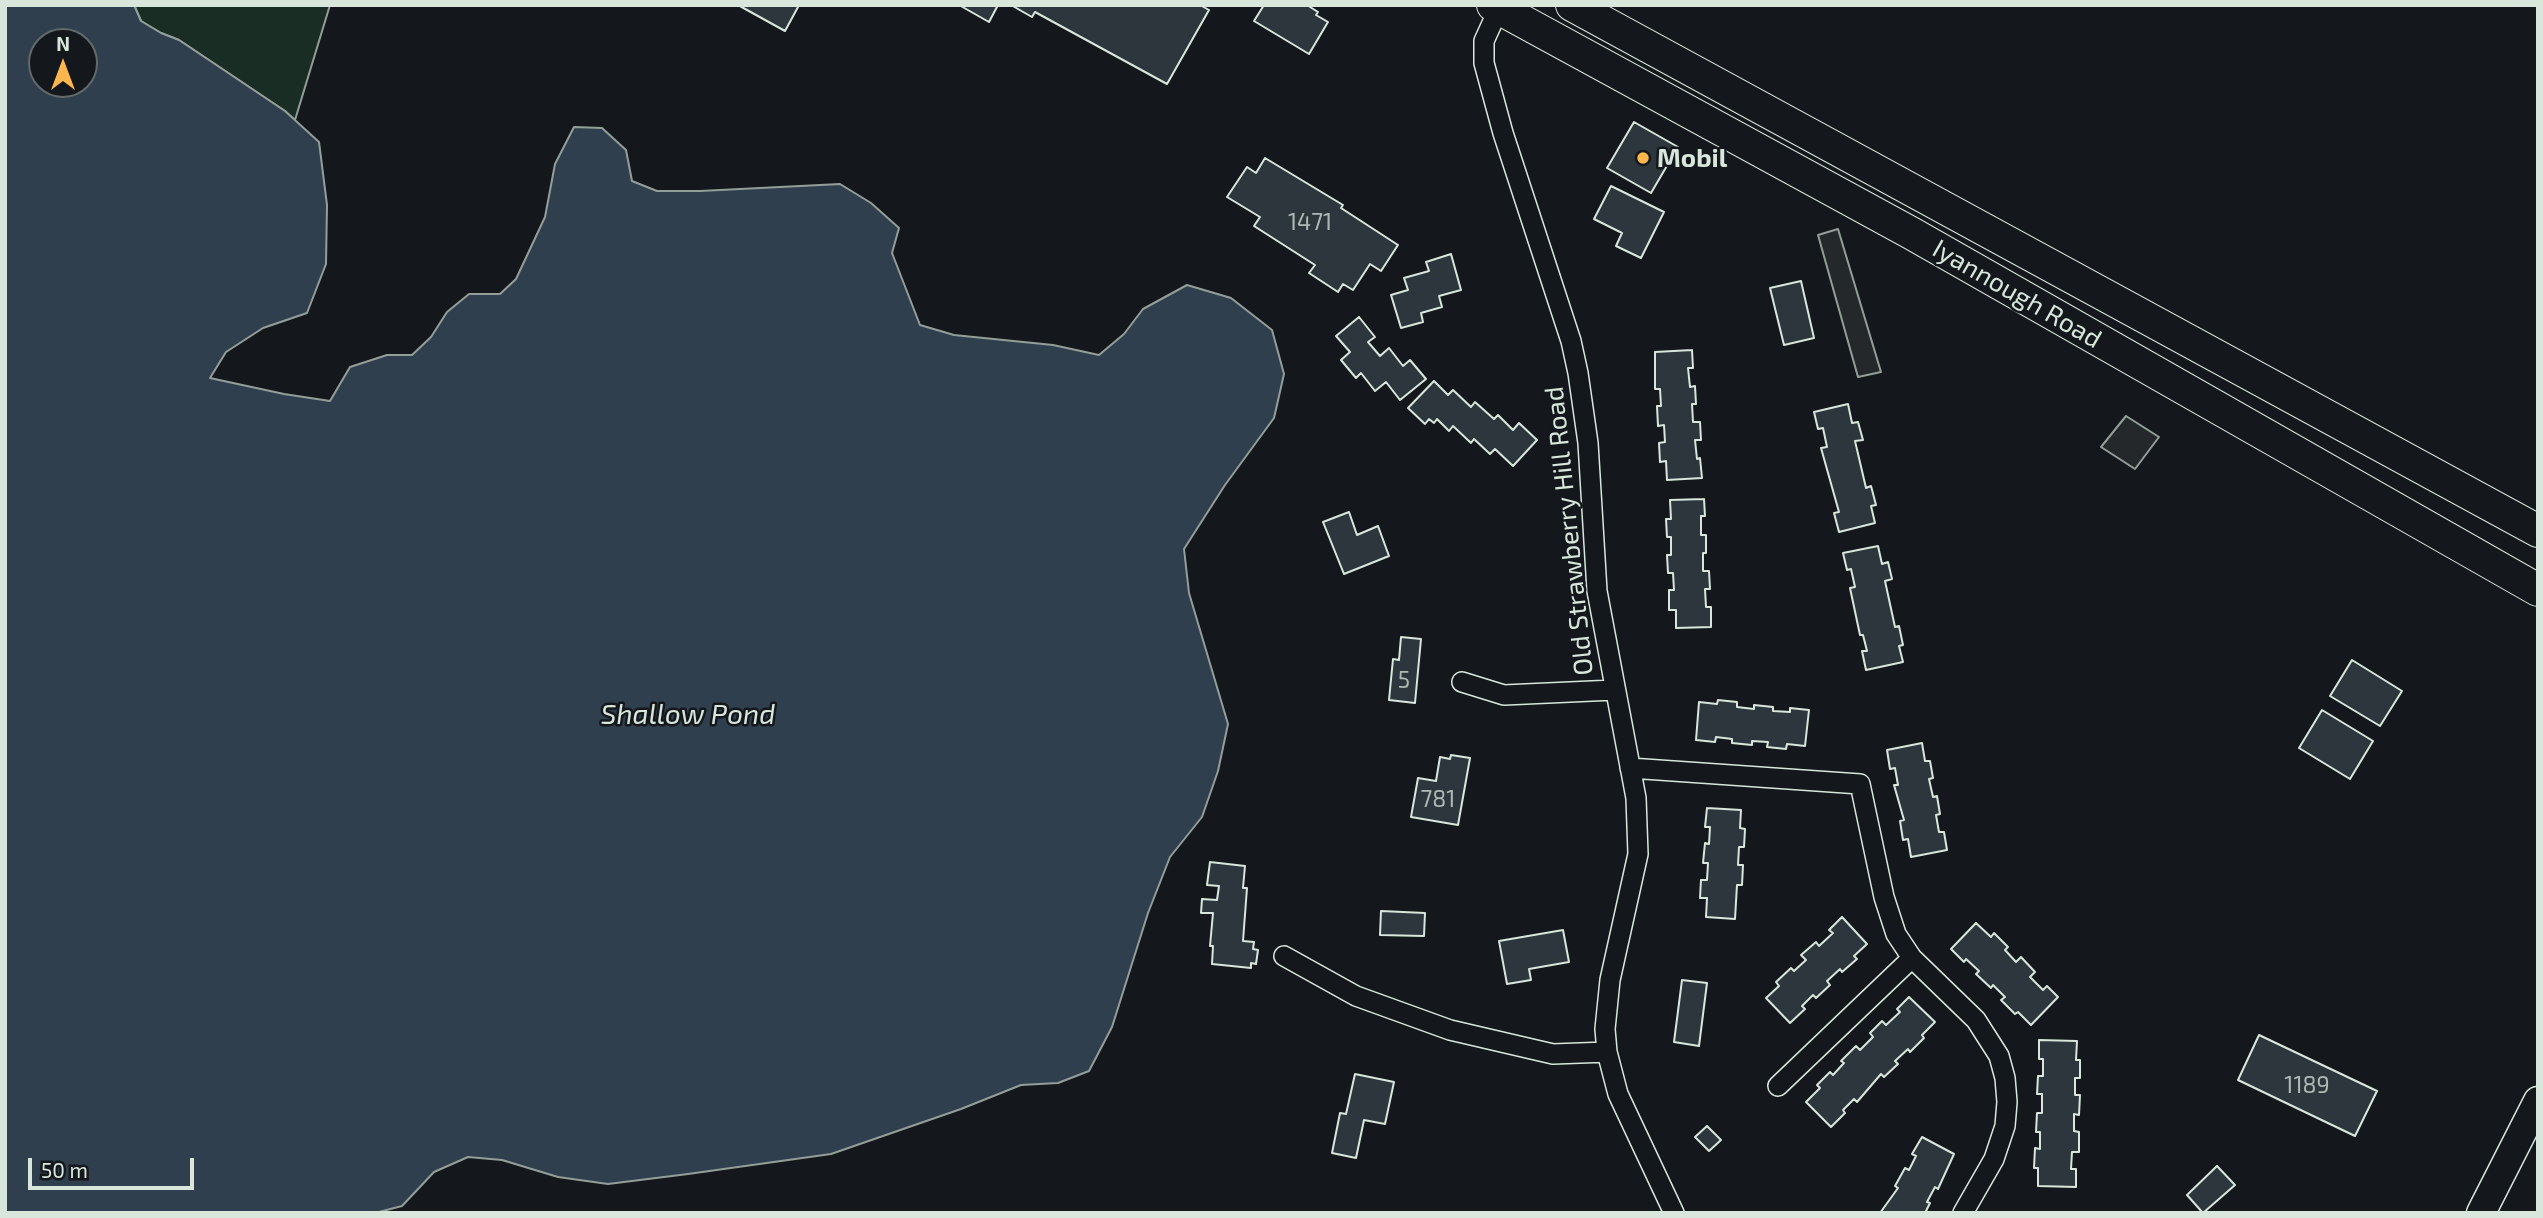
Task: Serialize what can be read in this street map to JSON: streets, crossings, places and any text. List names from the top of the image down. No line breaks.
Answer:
{"streets":{"main road":["Iyannough Road"],"street":["Old Strawberry Hill Road"]},"crossings":[["Iyannough Road","Old Strawberry Hill Road"]],"water":["Shallow Pond"],"places":["Mobil"],"house_numbers":["1471","5","781","1189"],"scale_bar":"50 m","north":"top"}
